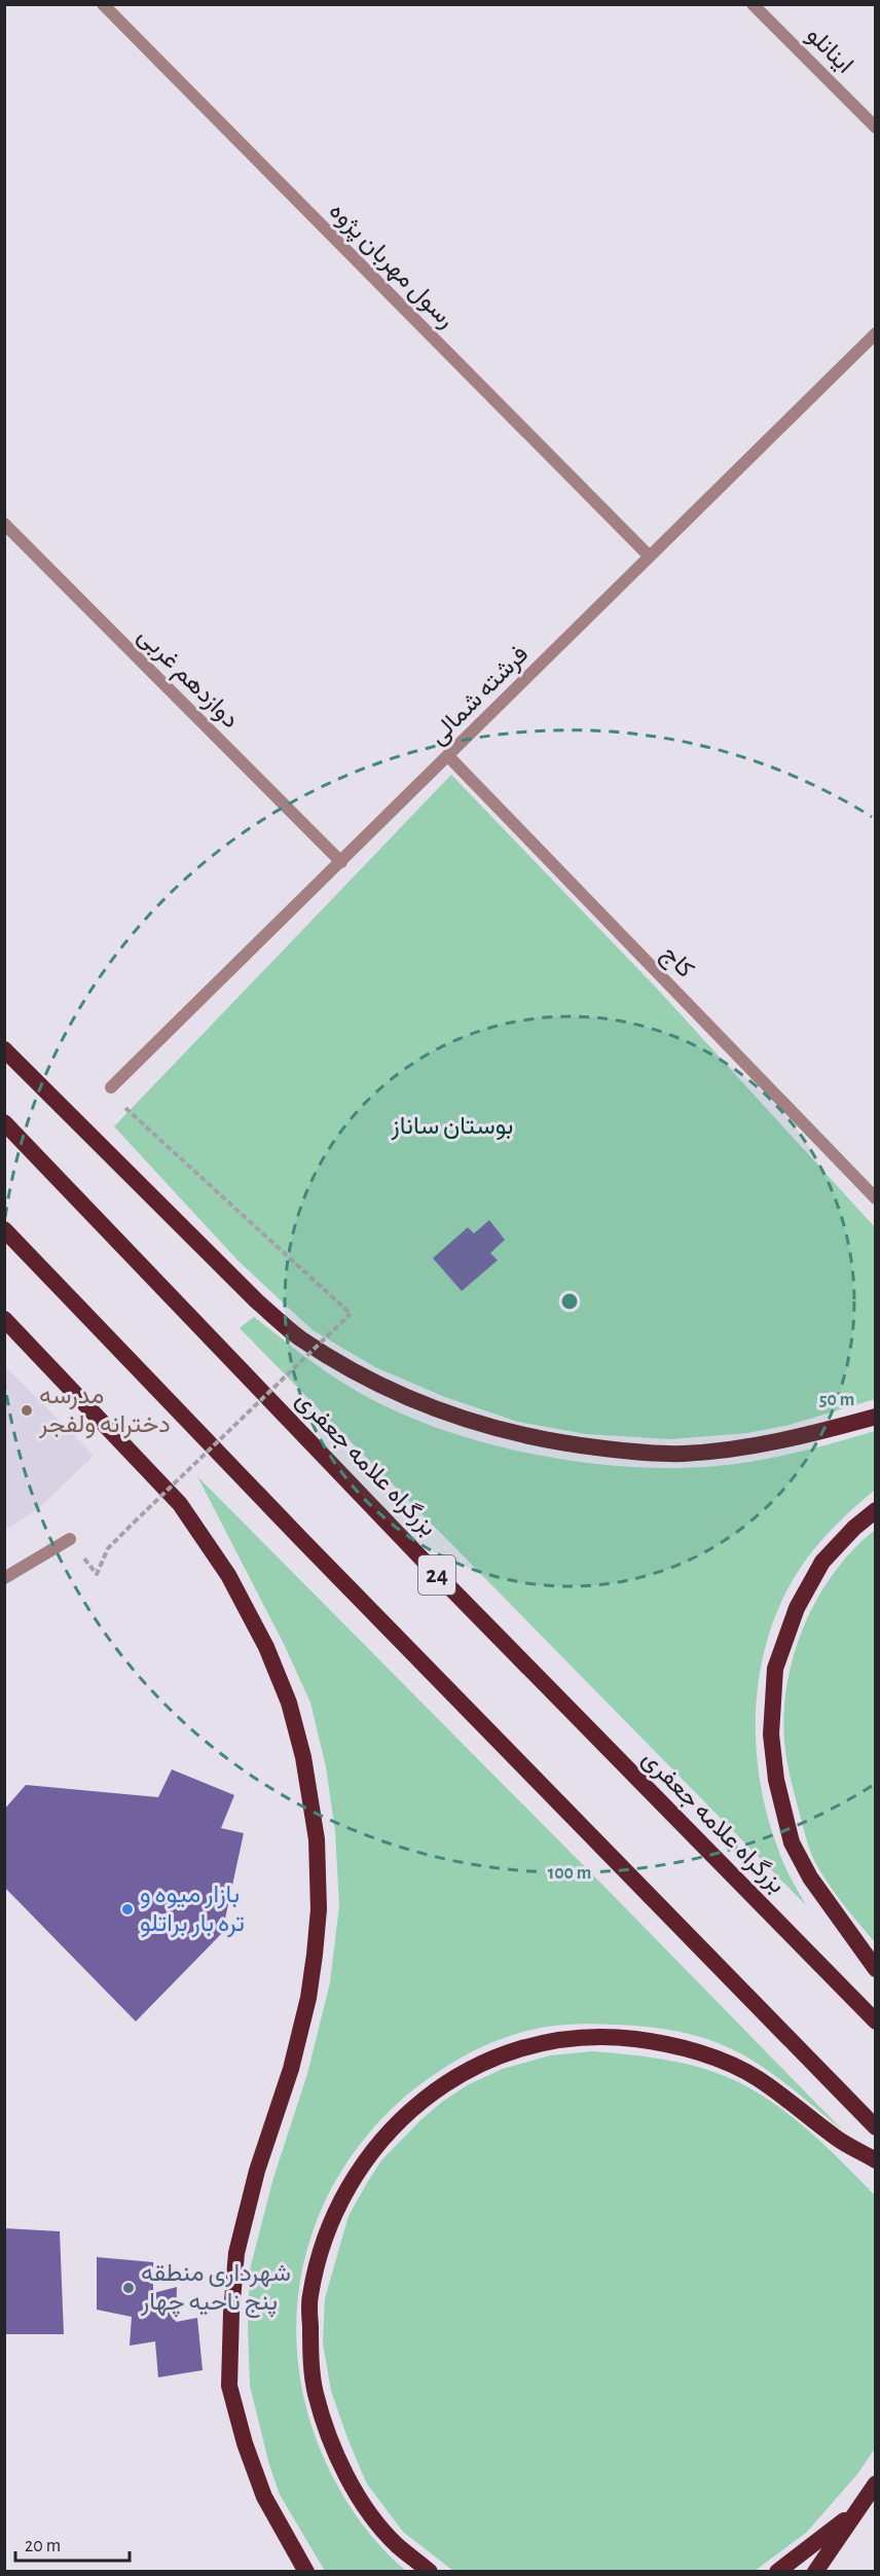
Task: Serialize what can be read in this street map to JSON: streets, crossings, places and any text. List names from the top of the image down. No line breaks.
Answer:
{"streets":{"highway":["بزرگراه علامه جعفری","24"],"street":["اینانلو","رسول مهربان پژوه","دوازدهم غربی","فرشته شمالی","کاج"]},"crossings":[["رسول مهربان پژوه","فرشته شمالی"],["دوازدهم غربی","فرشته شمالی"],["فرشته شمالی","کاج"]],"parks":["بوستان ساناز"],"places":["مدرسه دخترانه ولفجر","بازار میوه و تره بار براتلو","شهرداری منطقه پنج ناحیه چهار"],"scale_bar":"20 m","rings":["50 m","100 m"]}
